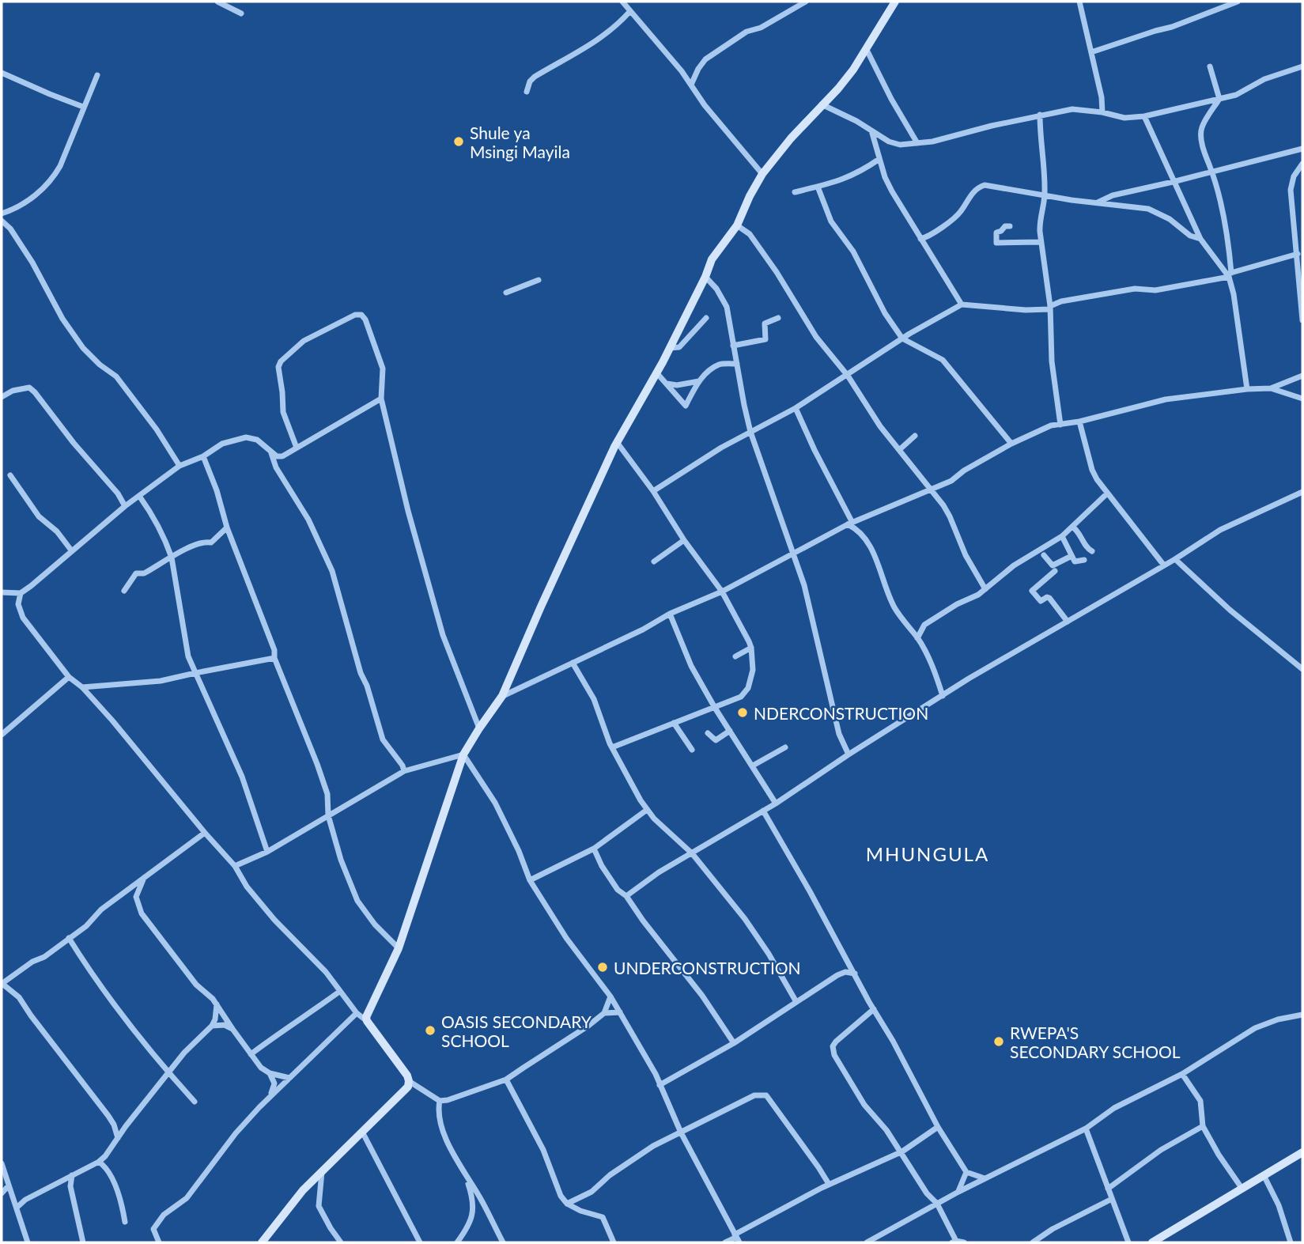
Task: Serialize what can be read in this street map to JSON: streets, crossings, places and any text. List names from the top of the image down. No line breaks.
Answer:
{"districts":["MHUNGULA"],"places":["Shule ya Msingi Mayila","NDERCONSTRUCTION","UNDERCONSTRUCTION","OASIS SECONDARY SCHOOL","RWEPA'S SECONDARY SCHOOL"]}
